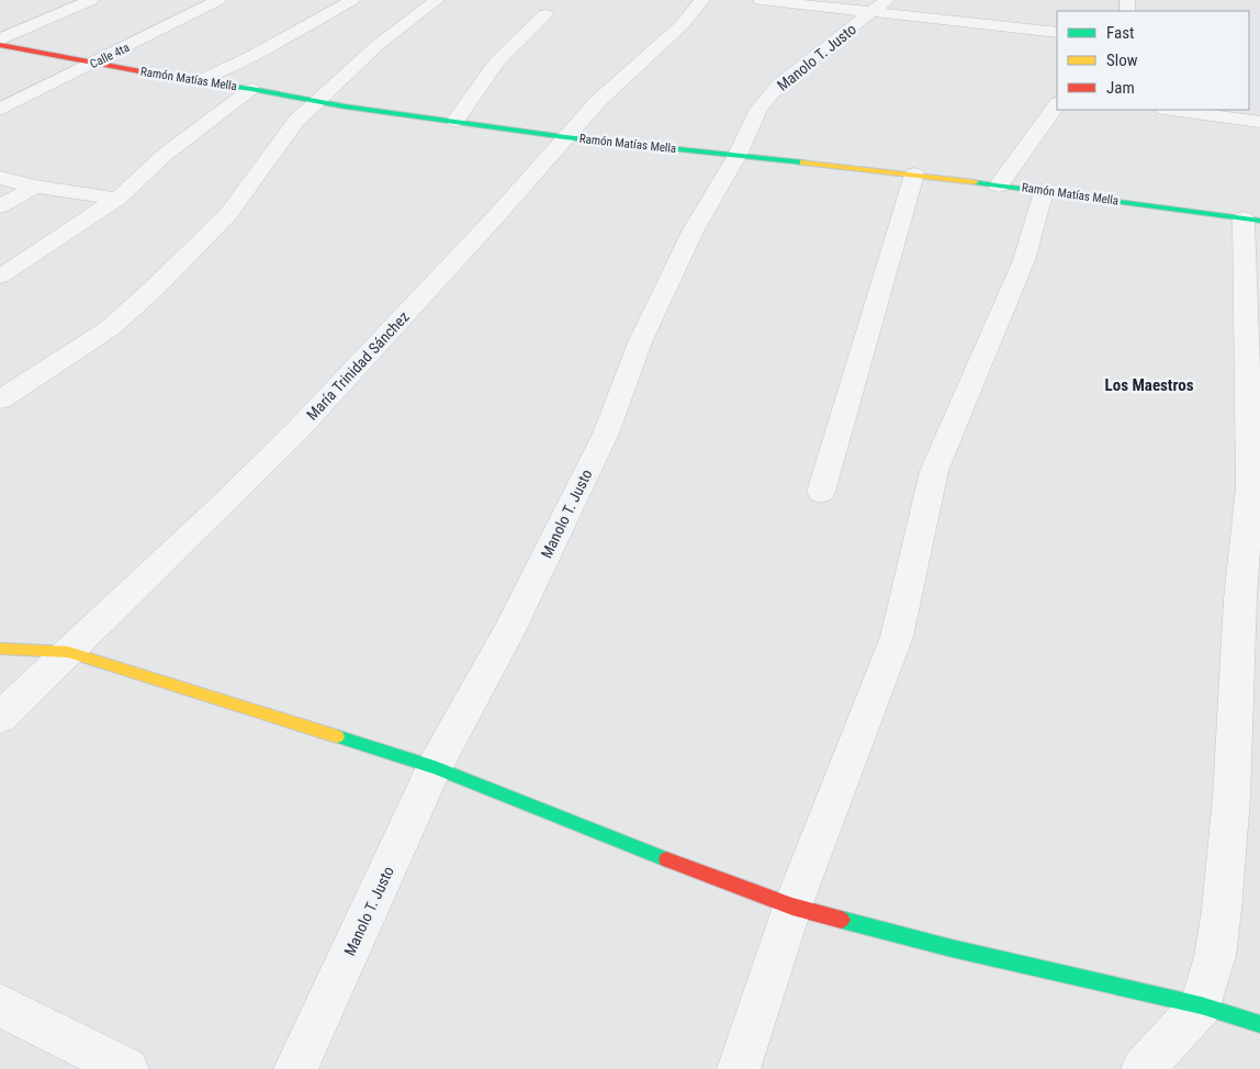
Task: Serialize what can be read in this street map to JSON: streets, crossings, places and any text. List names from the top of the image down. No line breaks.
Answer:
{"streets":{"street":["Calle 4ta","Manolo T. Justo","Ramón Matías Mella","María Trinidad Sánchez"]},"crossings":[["Calle 4ta","Ramón Matías Mella"],["Manolo T. Justo","Ramón Matías Mella"],["Ramón Matías Mella","María Trinidad Sánchez"]],"districts":["Los Maestros"],"legend":["Fast","Slow","Jam"]}
